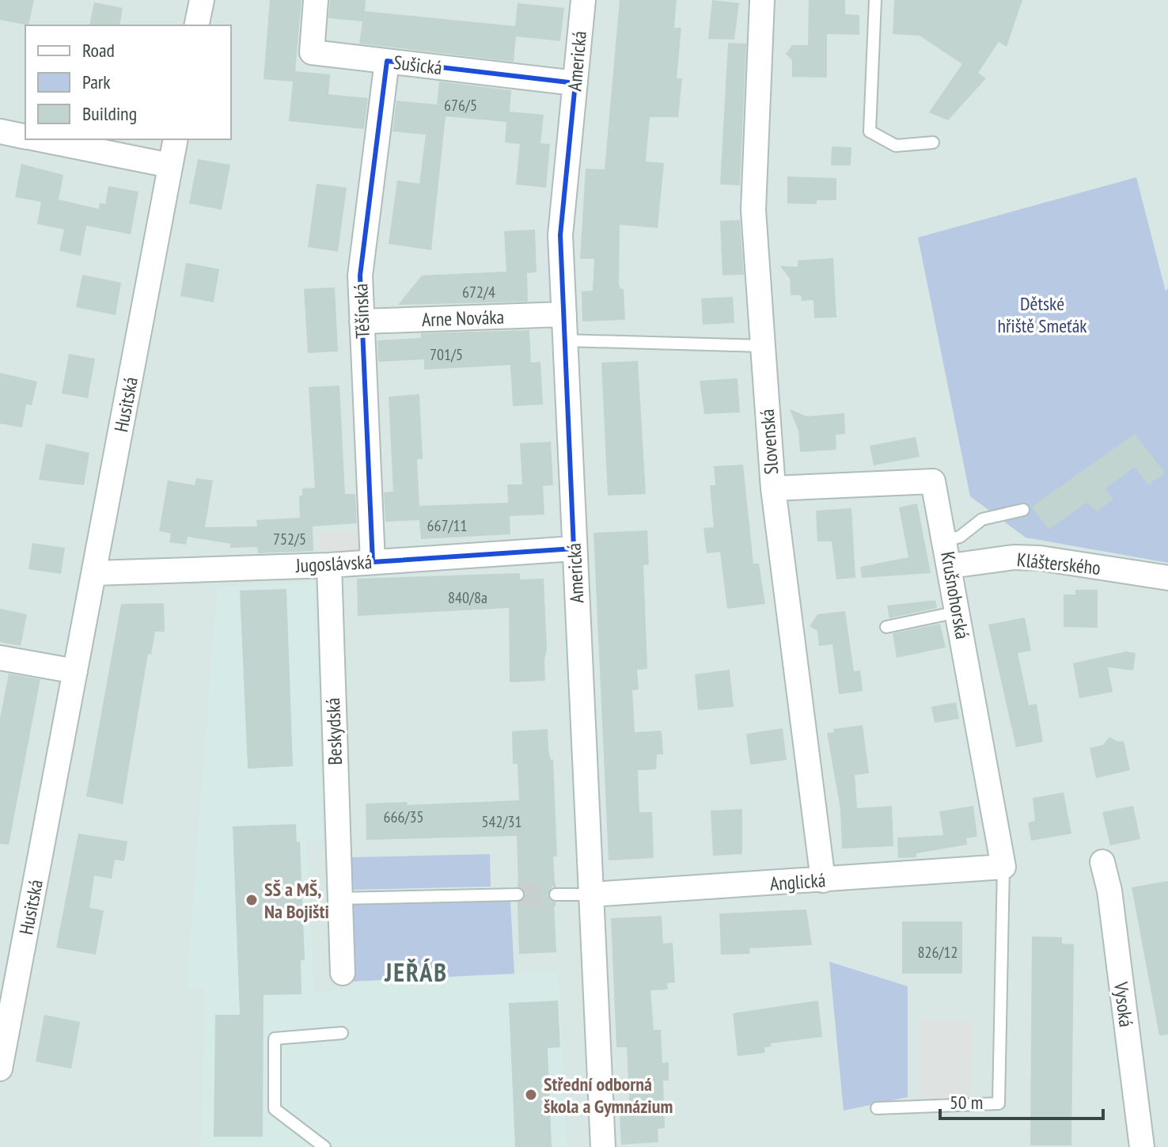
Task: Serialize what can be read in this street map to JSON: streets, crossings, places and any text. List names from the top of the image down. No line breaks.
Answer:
{"streets":{"street":["Americká","Sušická","Těšínská","Arne Nováka","Husitská","Slovenská","Jugoslávská","Klášterského","Krušnohorská","Beskydská","Anglická","Vysoká"]},"crossings":[["Americká","Sušická"],["Americká","Arne Nováka"],["Americká","Jugoslávská"],["Americká","Anglická"],["Sušická","Těšínská"],["Těšínská","Arne Nováka"],["Těšínská","Jugoslávská"],["Husitská","Jugoslávská"],["Slovenská","Krušnohorská"],["Slovenská","Anglická"],["Jugoslávská","Beskydská"],["Klášterského","Krušnohorská"],["Krušnohorská","Anglická"]],"districts":["JEŘÁB"],"parks":["Dětské hřiště Smeťák"],"places":["SŠ a MŠ, Na Bojišti","Střední odborná škola a Gymnázium"],"house_numbers":["676/5","672/4","701/5","667/11","752/5","840/8a","666/35","542/31","826/12"],"legend":["Road","Park","Building"],"scale_bar":"50 m"}
